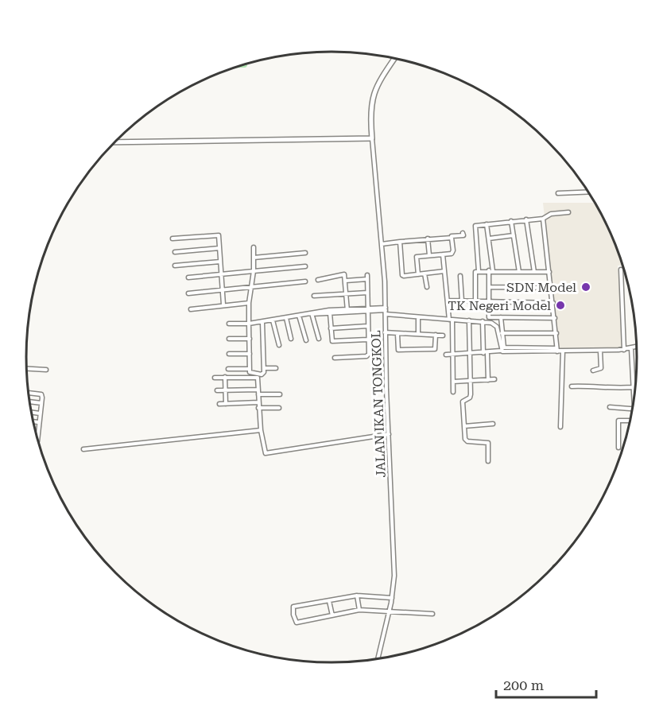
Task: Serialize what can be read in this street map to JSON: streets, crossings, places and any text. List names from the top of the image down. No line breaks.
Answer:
{"streets":{"street":["JALAN IKAN TONGKOL"]},"places":["SDN Model","TK Negeri Model"],"scale_bar":"200 m"}
